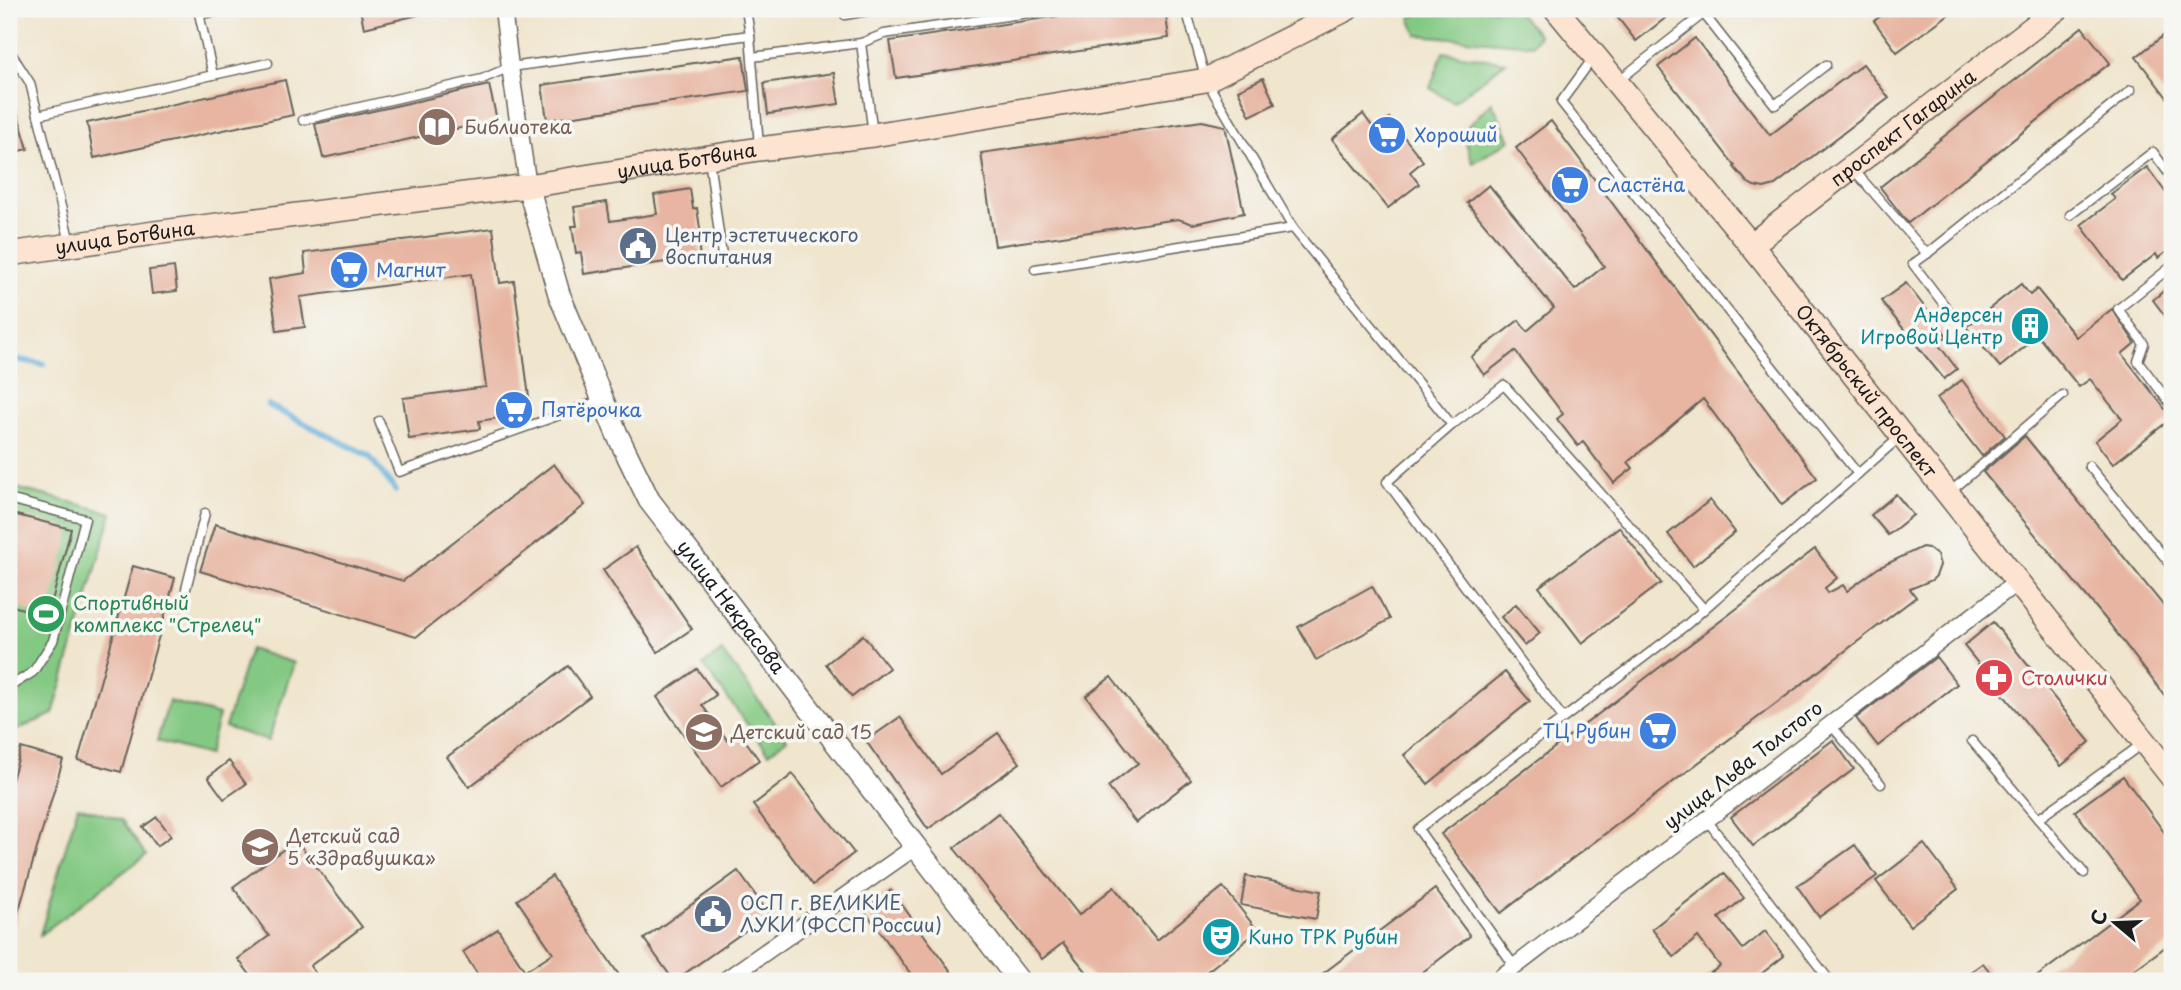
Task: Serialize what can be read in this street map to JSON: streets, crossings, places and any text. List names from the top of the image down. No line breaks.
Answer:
{"streets":{"main road":["проспект Гагарина","улица Ботвина","Октябрьский проспект"],"street":["улица Некрасова","улица Льва Толстого"]},"crossings":[["проспект Гагарина","Октябрьский проспект"],["улица Ботвина","улица Некрасова"],["Октябрьский проспект","улица Льва Толстого"]],"places":{"library":["Библиотека"],"supermarket":["Хороший","Сластёна","Магнит","Пятёрочка","ТЦ Рубин"],"public building":["Центр эстетического воспитания","ОСП г. ВЕЛИКИЕ ЛУКИ (ФССП России)"],"building":["Андерсен Игровой Центр"],"sports":["Спортивный комплекс \"Стрелец\""],"pharmacy":["Столички"],"school or university":["Детский сад 15","Детский сад 5 «Здравушка»"],"theatre":["Кино ТРК Рубин"]},"north":"left"}
